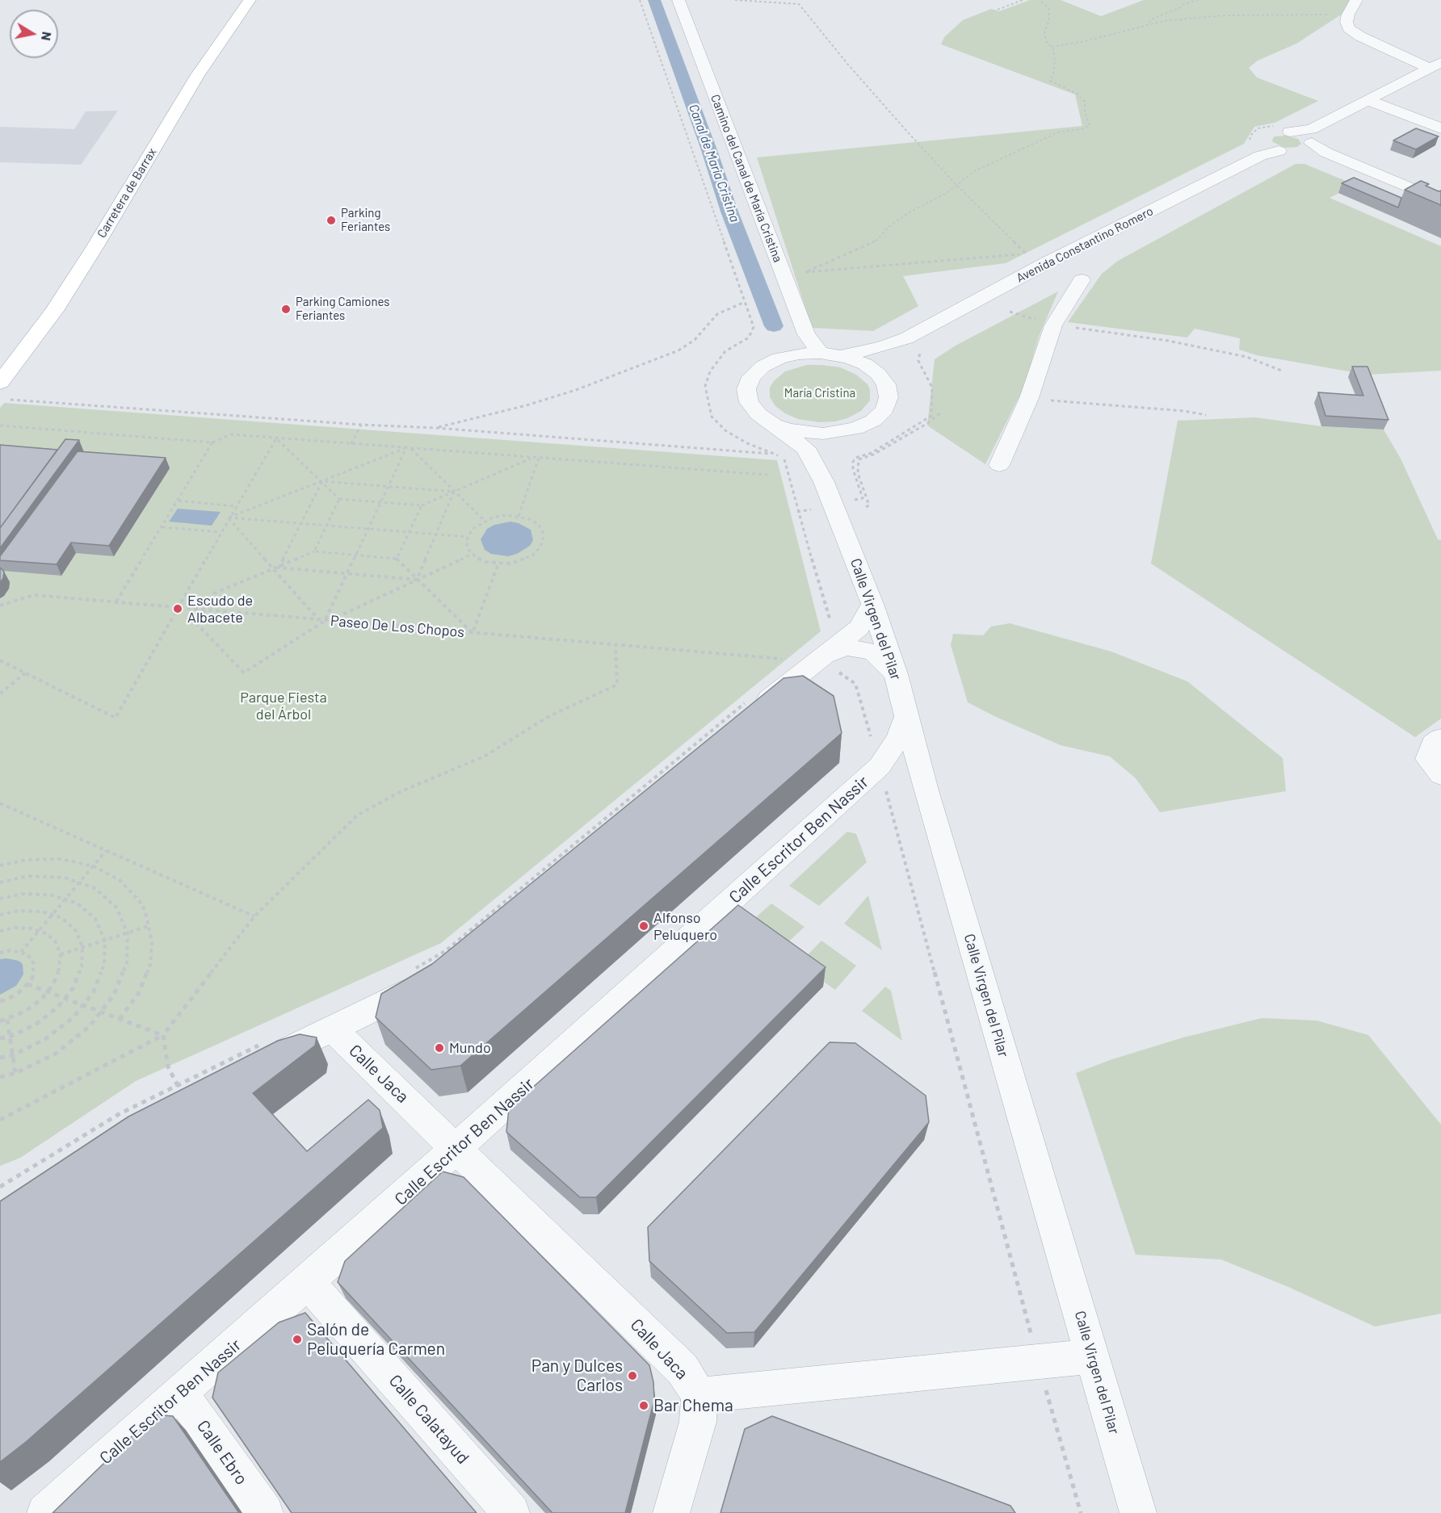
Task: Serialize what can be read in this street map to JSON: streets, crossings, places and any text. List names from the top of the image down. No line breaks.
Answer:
{"streets":{"highway":["Carretera de Barrax"],"street":["Camino del Canal de María Cristina","Avenida Constantino Romero","Calle Virgen del Pilar","Calle Escritor Ben Nassir","Calle Jaca","Calle Calatayud","Calle Ebro"],"path":["Paseo De Los Chopos"]},"crossings":[["Camino del Canal de María Cristina","Avenida Constantino Romero"],["Camino del Canal de María Cristina","Calle Virgen del Pilar"],["Avenida Constantino Romero","Calle Virgen del Pilar"],["Calle Virgen del Pilar","Calle Escritor Ben Nassir"],["Calle Escritor Ben Nassir","Calle Jaca"],["Calle Escritor Ben Nassir","Calle Calatayud"],["Calle Escritor Ben Nassir","Calle Ebro"]],"water":["Canal de María Cristina"],"parks":["María Cristina","Parque Fiesta del Árbol"],"places":["Parking Feriantes","Parking Camiones Feriantes","Escudo de Albacete","Alfonso Peluquero","Mundo","Salón de Peluquería Carmen","Pan y Dulces Carlos","Bar Chema"],"north":"right"}
